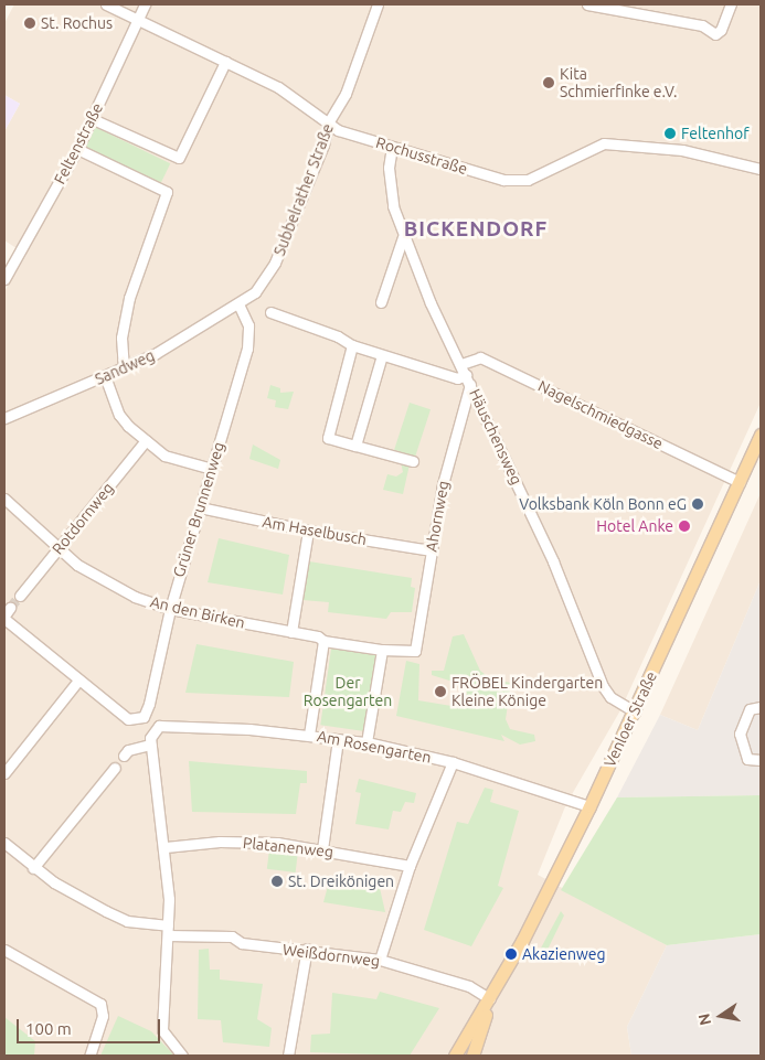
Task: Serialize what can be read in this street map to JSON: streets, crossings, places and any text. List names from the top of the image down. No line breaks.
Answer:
{"streets":{"main road":["Venloer Straße"],"street":["Feltenstraße","Rochusstraße","Subbelrather Straße","Sandweg","Nagelschmiedgasse","Häuschensweg","Grüner Brunnenweg","Ahornweg","Rotdornweg","Am Haselbusch","An den Birken","Am Rosengarten","Platanenweg","Weißdornweg"]},"crossings":[["Feltenstraße","Rochusstraße"],["Rochusstraße","Subbelrather Straße"],["Rochusstraße","Häuschensweg"],["Subbelrather Straße","Sandweg"],["Subbelrather Straße","Grüner Brunnenweg"],["Sandweg","Grüner Brunnenweg"],["Nagelschmiedgasse","Häuschensweg"],["Nagelschmiedgasse","Venloer Straße"],["Häuschensweg","Ahornweg"],["Häuschensweg","Venloer Straße"],["Grüner Brunnenweg","Am Haselbusch"],["Grüner Brunnenweg","An den Birken"],["Ahornweg","Am Haselbusch"],["Ahornweg","An den Birken"],["Rotdornweg","An den Birken"],["Venloer Straße","Am Rosengarten"],["Venloer Straße","Weißdornweg"]],"districts":["BICKENDORF"],"parks":["Der Rosengarten"],"places":["St. Rochus","Kita Schmierfinke e.V.","Feltenhof","Volksbank Köln Bonn eG","Hotel Anke","FRÖBEL Kindergarten Kleine Könige","St. Dreikönigen","Akazienweg"],"scale_bar":"100 m","north":"left"}
